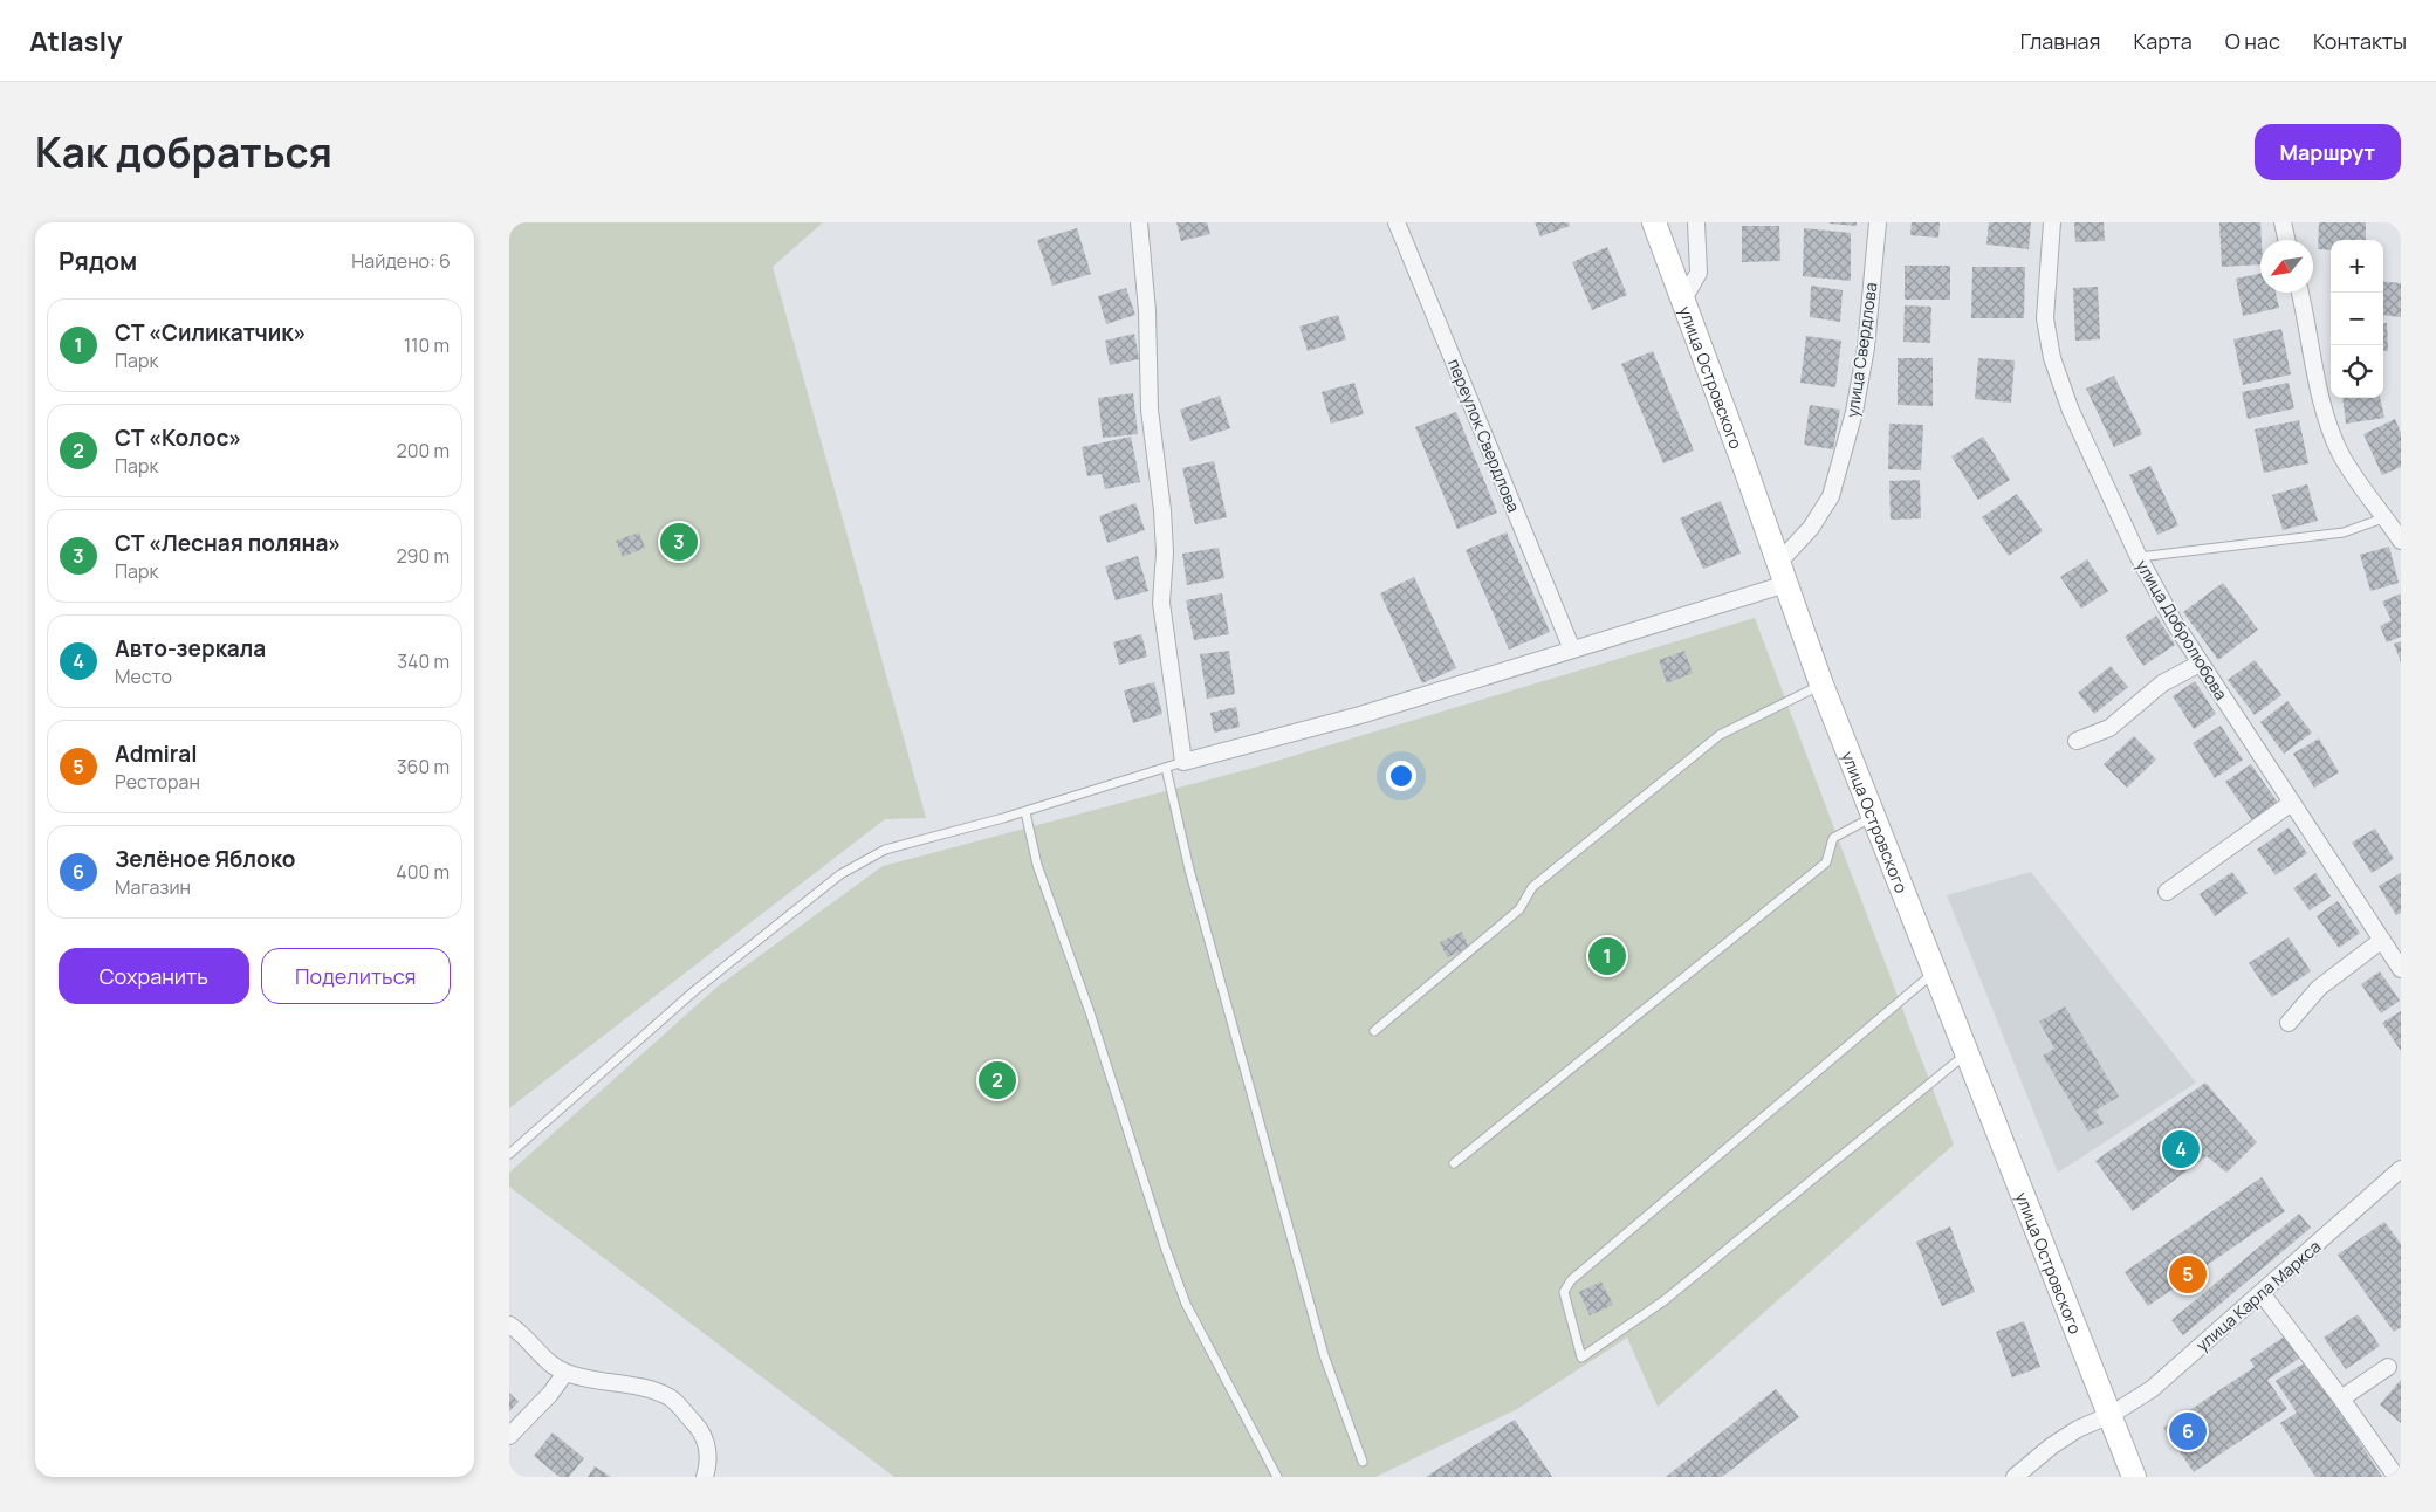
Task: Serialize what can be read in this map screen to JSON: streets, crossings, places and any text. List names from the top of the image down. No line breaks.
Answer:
{"streets":{"street":["улица Свердлова","улица Островского","переулок Свердлова","улица Добролюбова","улица Карла Маркса"]},"crossings":[["улица Свердлова","улица Островского"],["улица Островского","улица Карла Маркса"]],"north":"bottom left","page":{"header":"Atlasly","nav":["Главная","Карта","О нас","Контакты"],"title":"Как добраться","buttons":["Маршрут",["Сохранить","Поделиться"]],"heading":["Рядом","Найдено: 6"],"map_buttons":["+","−"],"list":[{"mark":"1","name":"СТ «Силикатчик»","note":"Парк","value":"110 m"},{"mark":"2","name":"СТ «Колос»","note":"Парк","value":"200 m"},{"mark":"3","name":"СТ «Лесная поляна»","note":"Парк","value":"290 m"},{"mark":"4","name":"Авто-зеркала","note":"Место","value":"340 m"},{"mark":"5","name":"Admiral","note":"Ресторан","value":"360 m"},{"mark":"6","name":"Зелёное Яблоко","note":"Магазин","value":"400 m"}],"pins":["3","1","2","4","5","6"]}}
